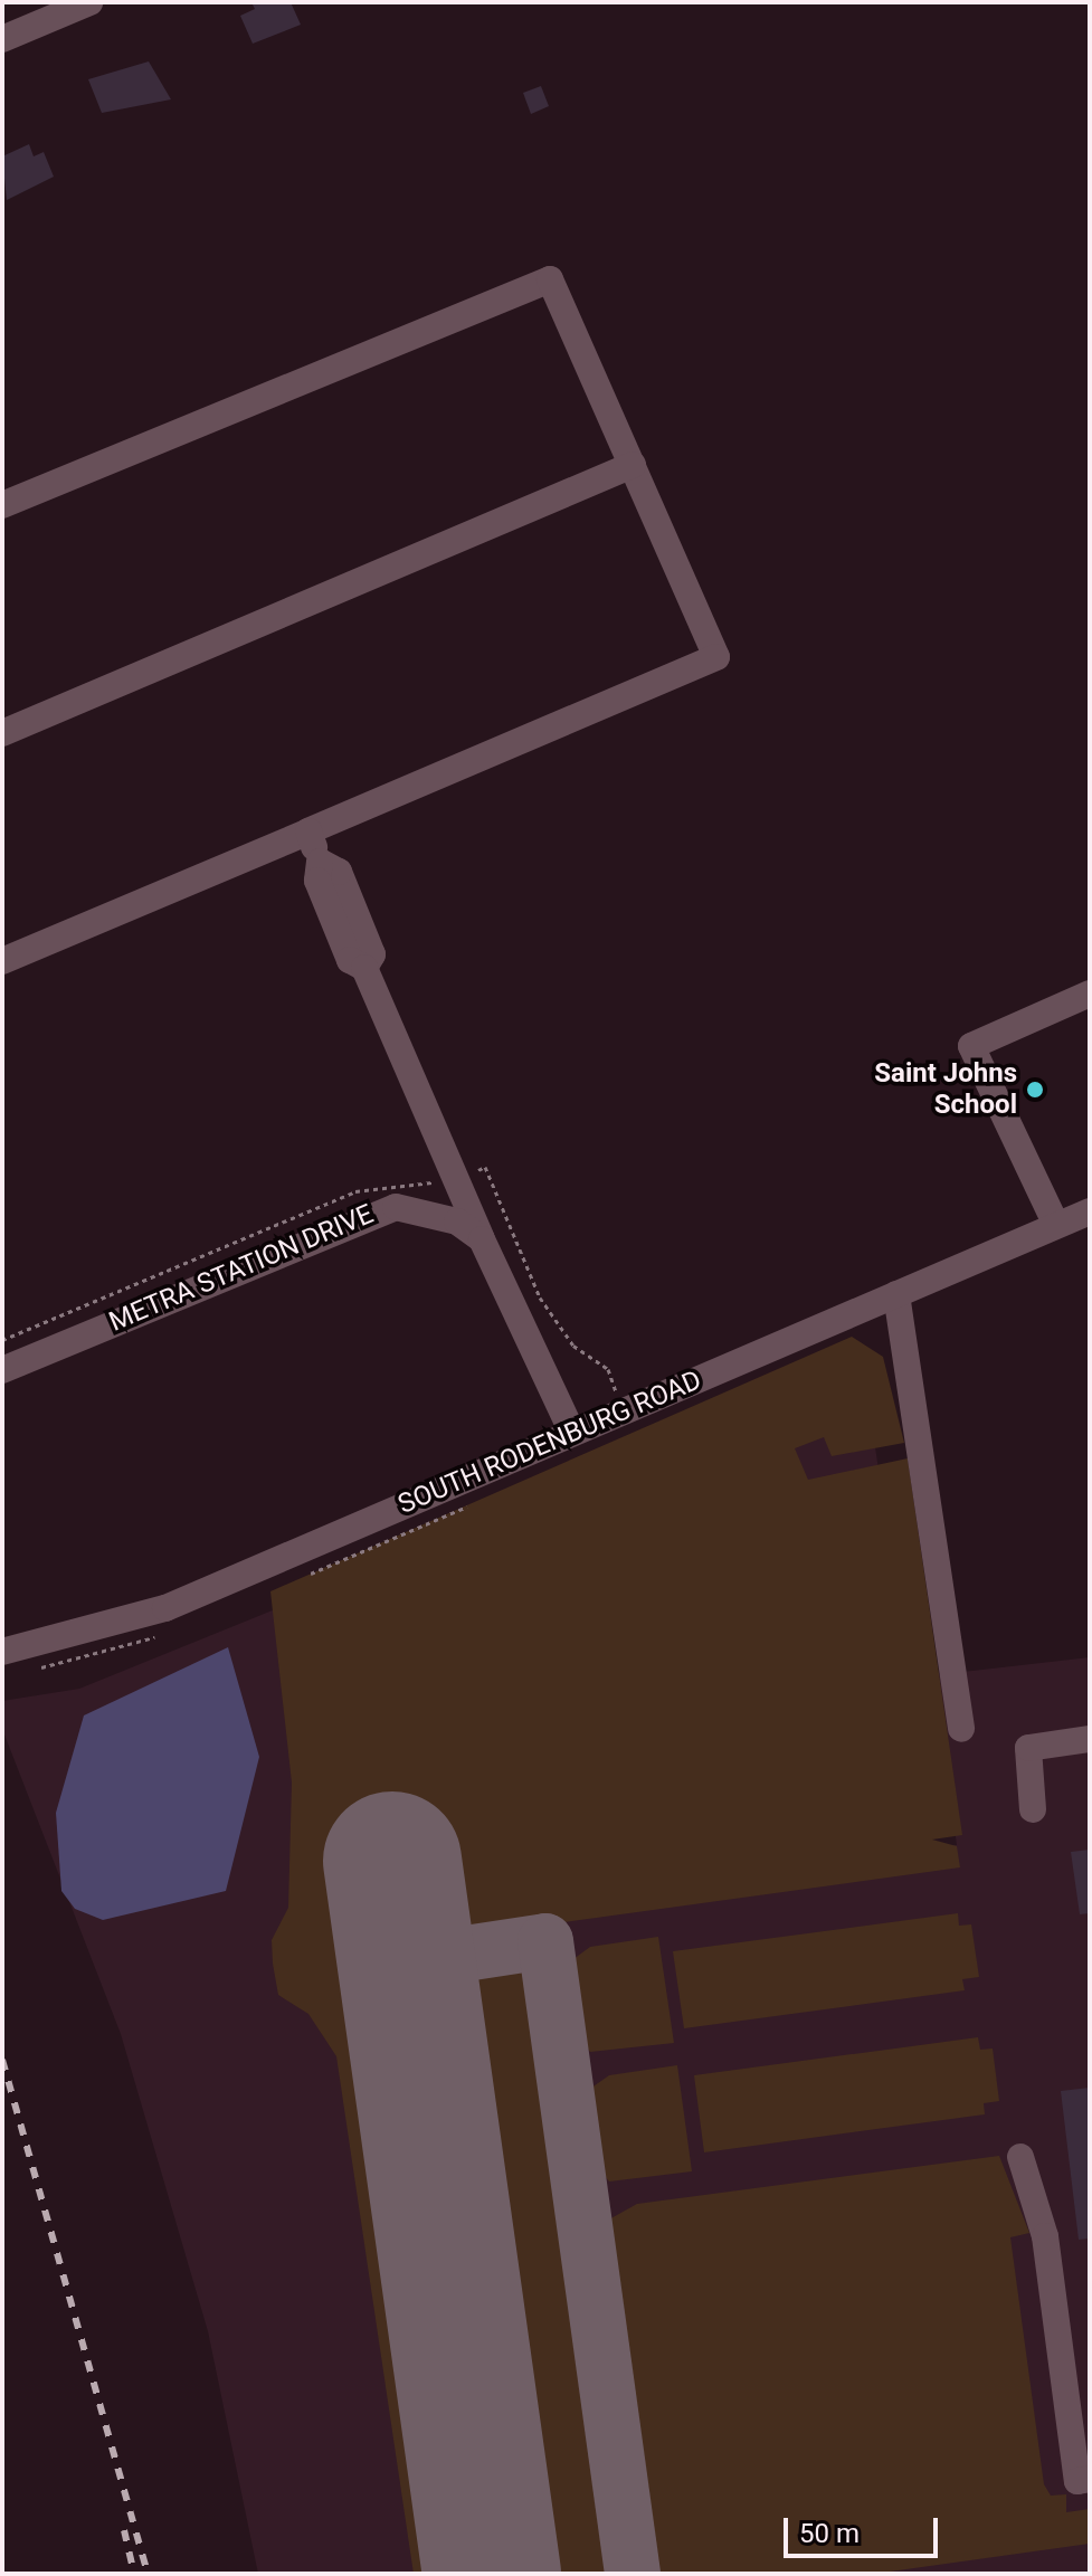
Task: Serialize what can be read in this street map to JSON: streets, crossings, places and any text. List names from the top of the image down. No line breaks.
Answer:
{"streets":{"street":["METRA STATION DRIVE","SOUTH RODENBURG ROAD"]},"places":["Saint Johns School"],"scale_bar":"50 m"}
